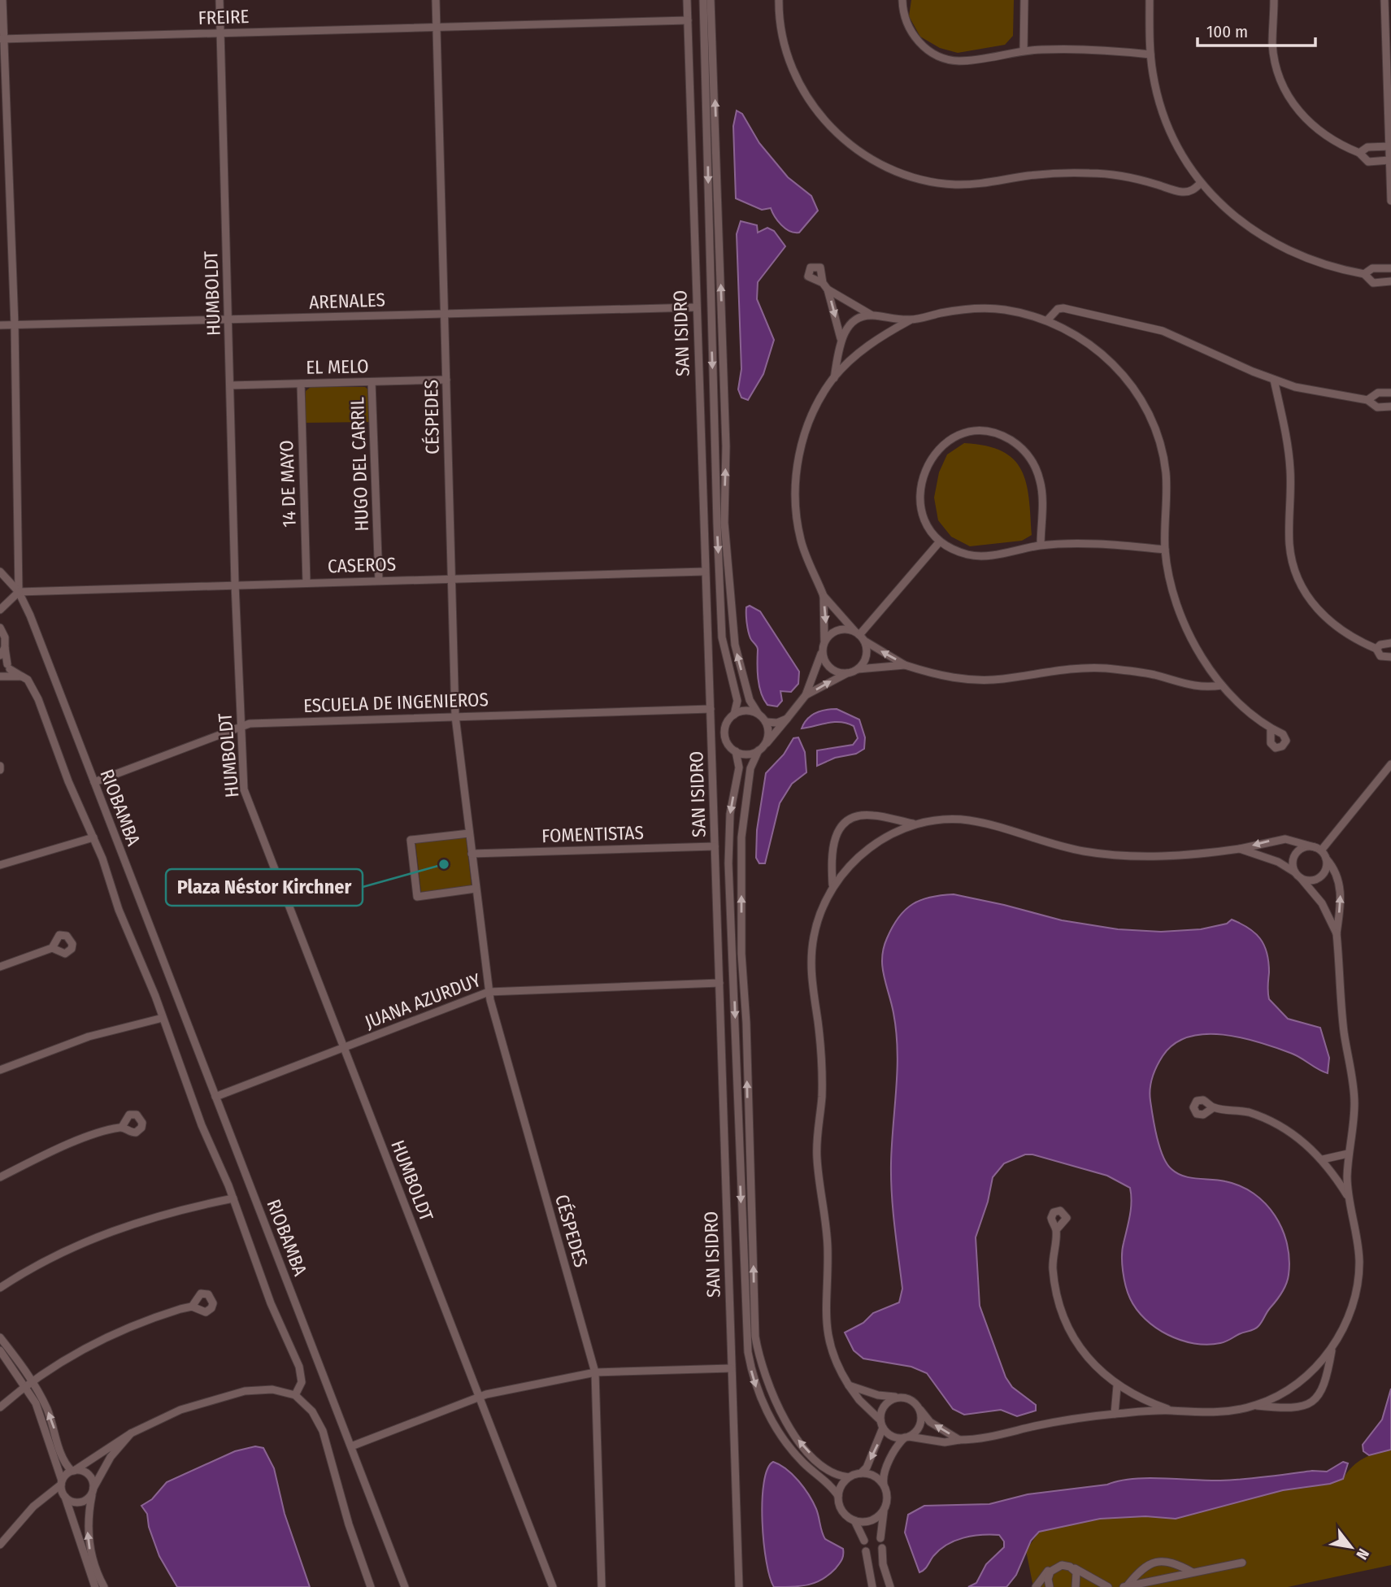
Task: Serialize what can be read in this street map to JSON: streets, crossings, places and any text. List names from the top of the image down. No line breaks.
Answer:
{"streets":{"street":["FREIRE","HUMBOLDT","ARENALES","SAN ISIDRO","EL MELO","CÉSPEDES","HUGO DEL CARRIL","14 DE MAYO","CASEROS","ESCUELA DE INGENIEROS","RIOBAMBA","FOMENTISTAS","JUANA AZURDUY"]},"crossings":[["FREIRE","HUMBOLDT"],["FREIRE","SAN ISIDRO"],["FREIRE","CÉSPEDES"],["FREIRE","RIOBAMBA"],["HUMBOLDT","ARENALES"],["HUMBOLDT","EL MELO"],["HUMBOLDT","CASEROS"],["HUMBOLDT","ESCUELA DE INGENIEROS"],["HUMBOLDT","JUANA AZURDUY"],["ARENALES","SAN ISIDRO"],["ARENALES","CÉSPEDES"],["ARENALES","RIOBAMBA"],["SAN ISIDRO","CASEROS"],["SAN ISIDRO","ESCUELA DE INGENIEROS"],["SAN ISIDRO","FOMENTISTAS"],["SAN ISIDRO","JUANA AZURDUY"],["EL MELO","CÉSPEDES"],["EL MELO","HUGO DEL CARRIL"],["EL MELO","14 DE MAYO"],["CÉSPEDES","CASEROS"],["CÉSPEDES","ESCUELA DE INGENIEROS"],["CÉSPEDES","FOMENTISTAS"],["CÉSPEDES","JUANA AZURDUY"],["HUGO DEL CARRIL","CASEROS"],["14 DE MAYO","CASEROS"],["CASEROS","RIOBAMBA"],["ESCUELA DE INGENIEROS","RIOBAMBA"],["RIOBAMBA","JUANA AZURDUY"]],"places":["Plaza Néstor Kirchner"],"scale_bar":"100 m","north":"bottom right"}
